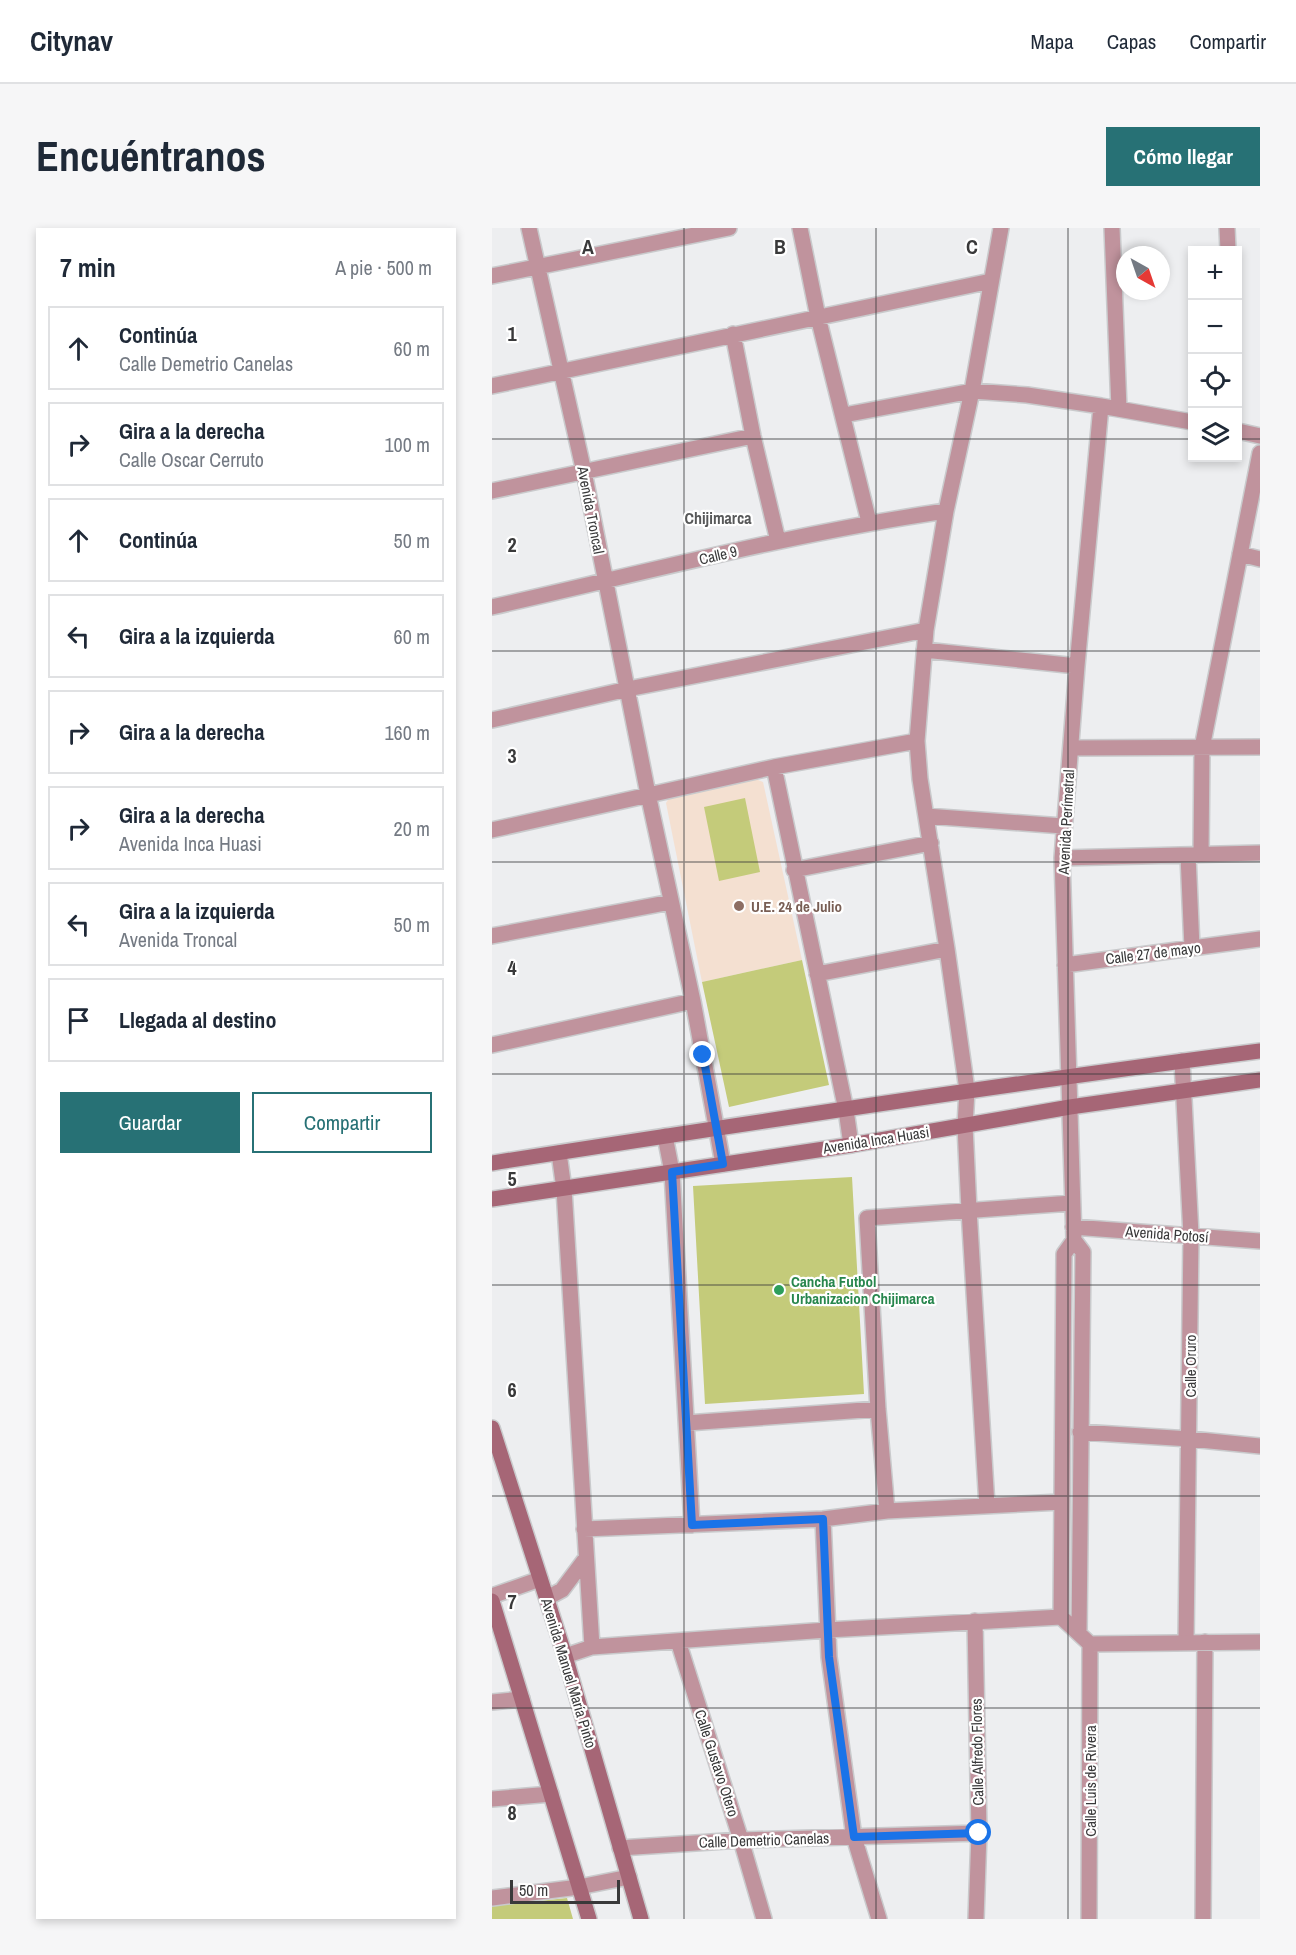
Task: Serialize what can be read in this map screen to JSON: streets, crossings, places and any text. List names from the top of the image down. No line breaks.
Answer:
{"streets":{"street":["Avenida Troncal","Calle 9","Avenida Perímetral","Calle 27 de mayo","Avenida Inca Huasi","Avenida Potosí","Calle Oruro","Avenida Manuel María Pinto","Calle Alfredo Flores","Calle Gustavo Otero","Calle Luis de Rivera","Calle Demetrio Canelas"]},"crossings":[["Avenida Troncal","Calle 9"],["Avenida Troncal","Avenida Inca Huasi"],["Avenida Perímetral","Calle 27 de mayo"],["Avenida Perímetral","Avenida Inca Huasi"],["Avenida Perímetral","Avenida Potosí"],["Avenida Perímetral","Calle Luis de Rivera"],["Avenida Inca Huasi","Calle Oruro"],["Avenida Potosí","Calle Oruro"],["Avenida Potosí","Calle Luis de Rivera"],["Avenida Manuel María Pinto","Calle Demetrio Canelas"],["Calle Alfredo Flores","Calle Demetrio Canelas"],["Calle Gustavo Otero","Calle Demetrio Canelas"]],"districts":["Chijimarca"],"places":["U.E. 24 de Julio","Cancha Futbol Urbanizacion Chijimarca"],"scale_bar":"50 m","north":"bottom right","page":{"header":"Citynav","nav":["Mapa","Capas","Compartir"],"buttons":["Cómo llegar",["Guardar","Compartir"]],"title":"Encuéntranos","heading":["7 min","A pie · 500 m"],"map_buttons":["+","−"],"list":[["Continúa","Calle Demetrio Canelas","60 m"],["Gira a la derecha","Calle Oscar Cerruto","100 m"],["Continúa","50 m"],["Gira a la izquierda","60 m"],["Gira a la derecha","160 m"],["Gira a la derecha","Avenida Inca Huasi","20 m"],["Gira a la izquierda","Avenida Troncal","50 m"],"Llegada al destino"],"scale":"50 m"},"grid":{"columns":["A","B","C"],"rows":["1","2","3","4","5","6","7","8"]}}
